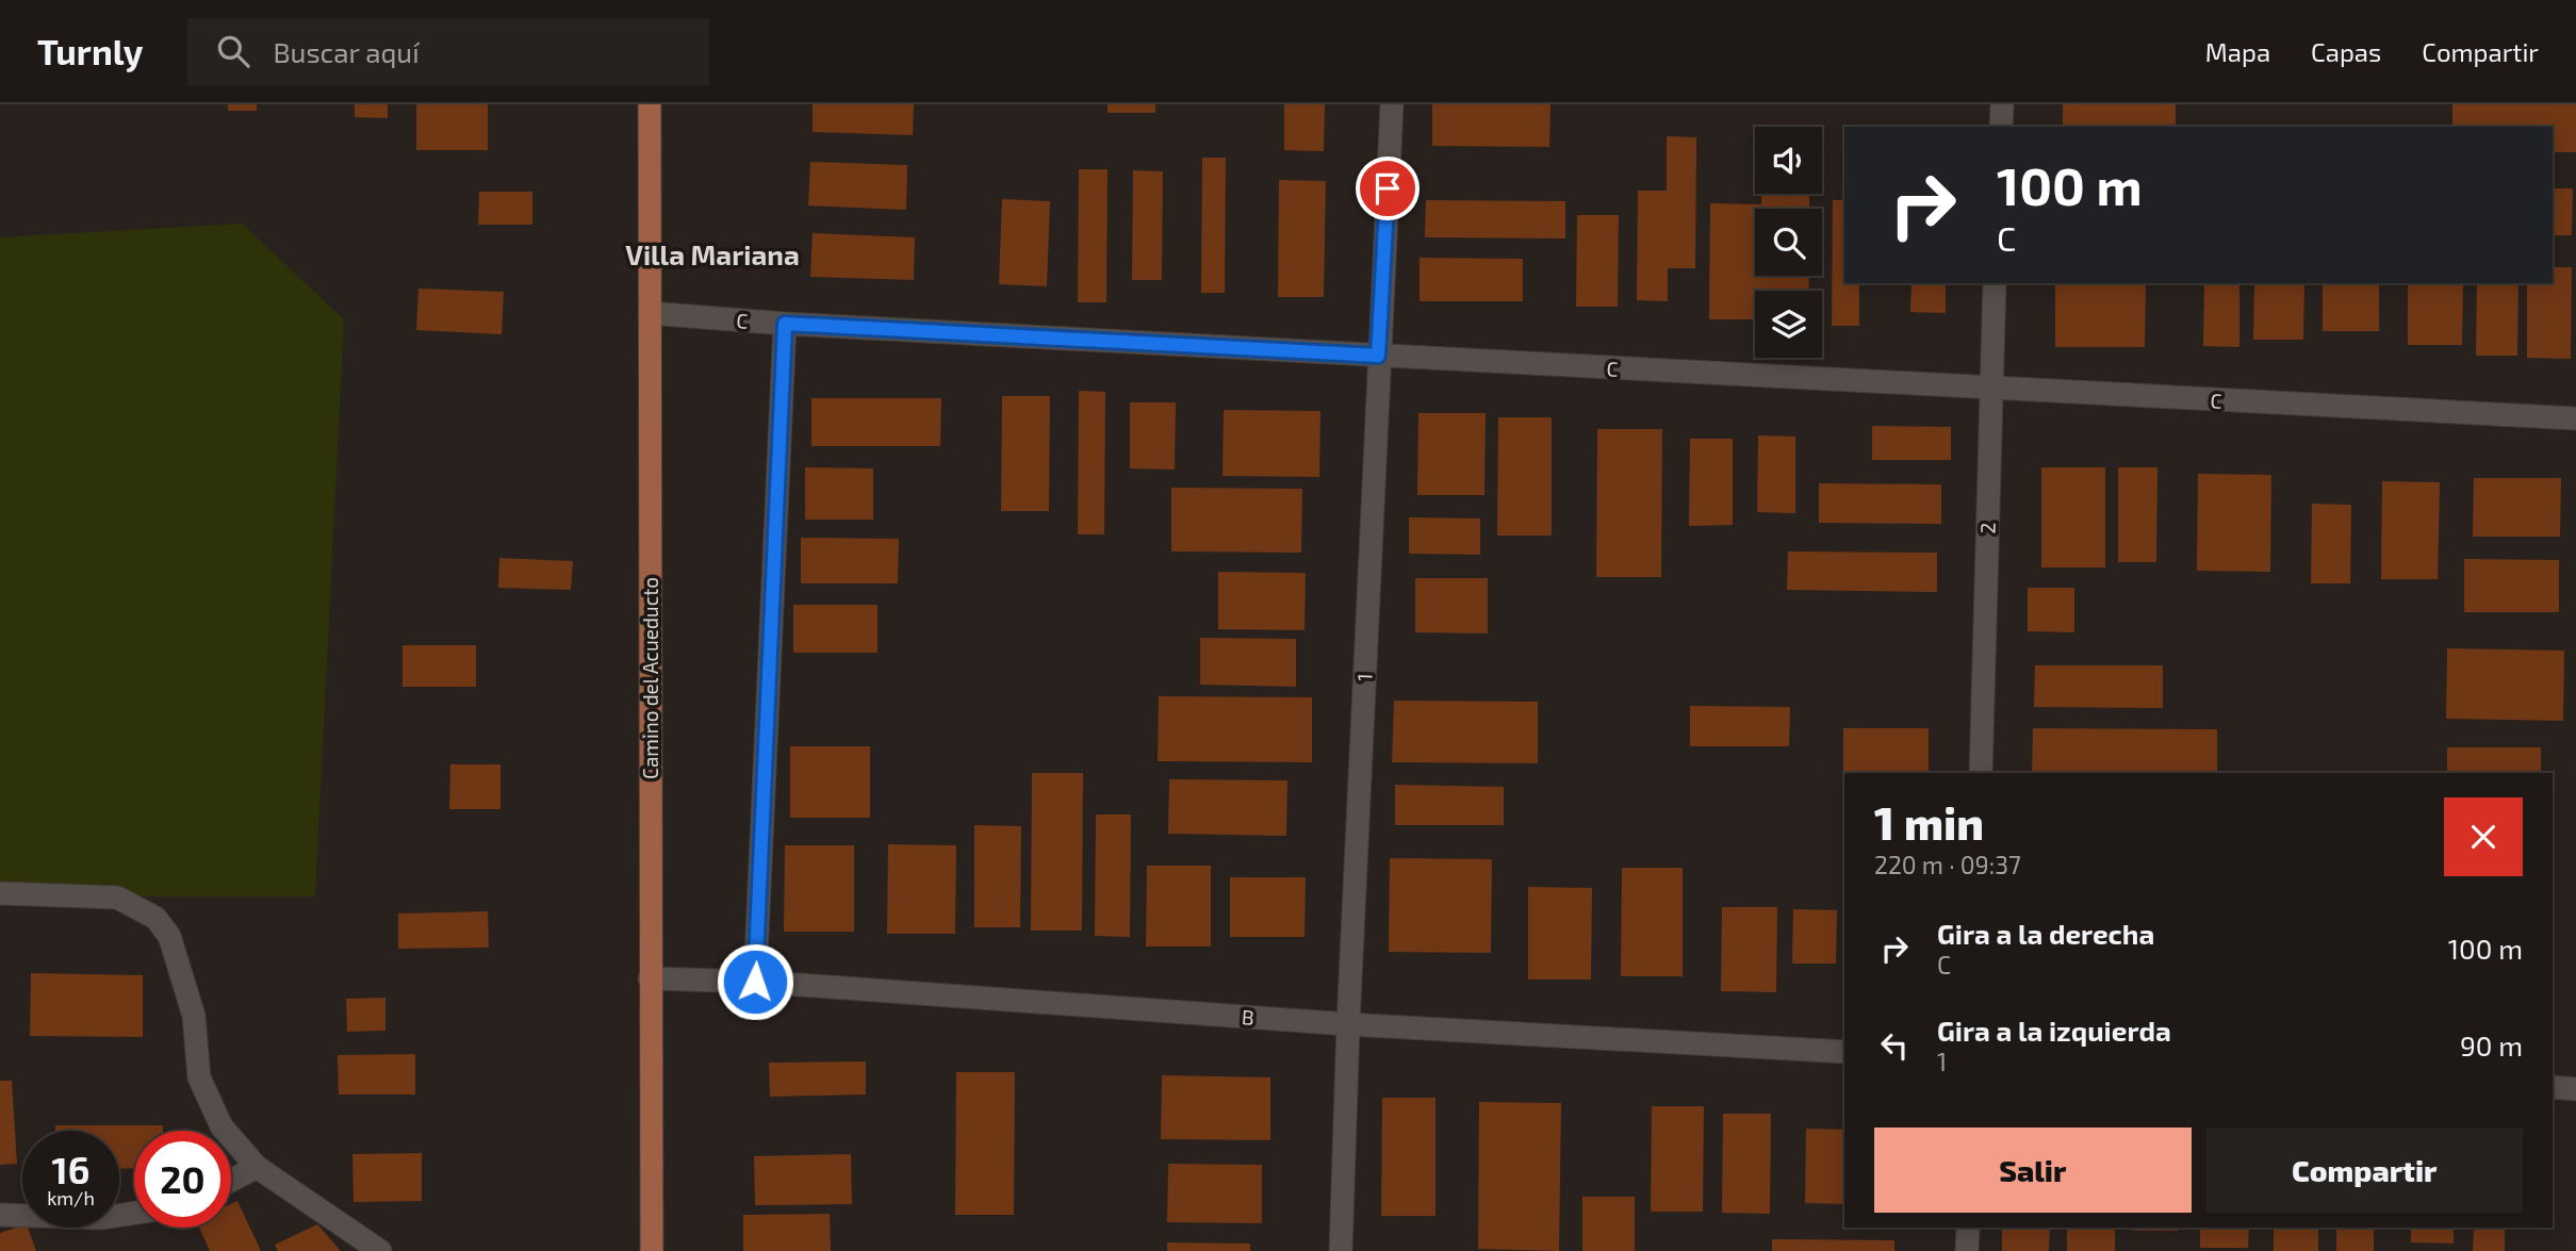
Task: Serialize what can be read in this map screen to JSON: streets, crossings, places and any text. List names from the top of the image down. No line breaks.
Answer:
{"streets":{"main road":["Camino del Acueducto"],"street":["C","2","1","B"]},"crossings":[["C","2"],["C","1"],["C","Camino del Acueducto"],["1","B"],["Camino del Acueducto","B"]],"districts":["Villa Mariana"],"page":{"header":"Turnly","search":"Buscar aquí","nav":["Mapa","Capas","Compartir"],"turn":["100 m","C"],"heading":["1 min","220 m · 09:37"],"list":[{"name":"Gira a la derecha","note":"C","value":"100 m"},{"name":"Gira a la izquierda","note":"1","value":"90 m"}],"buttons":["Salir","Compartir"],"speed":"16 km/h","limit":"20"}}
